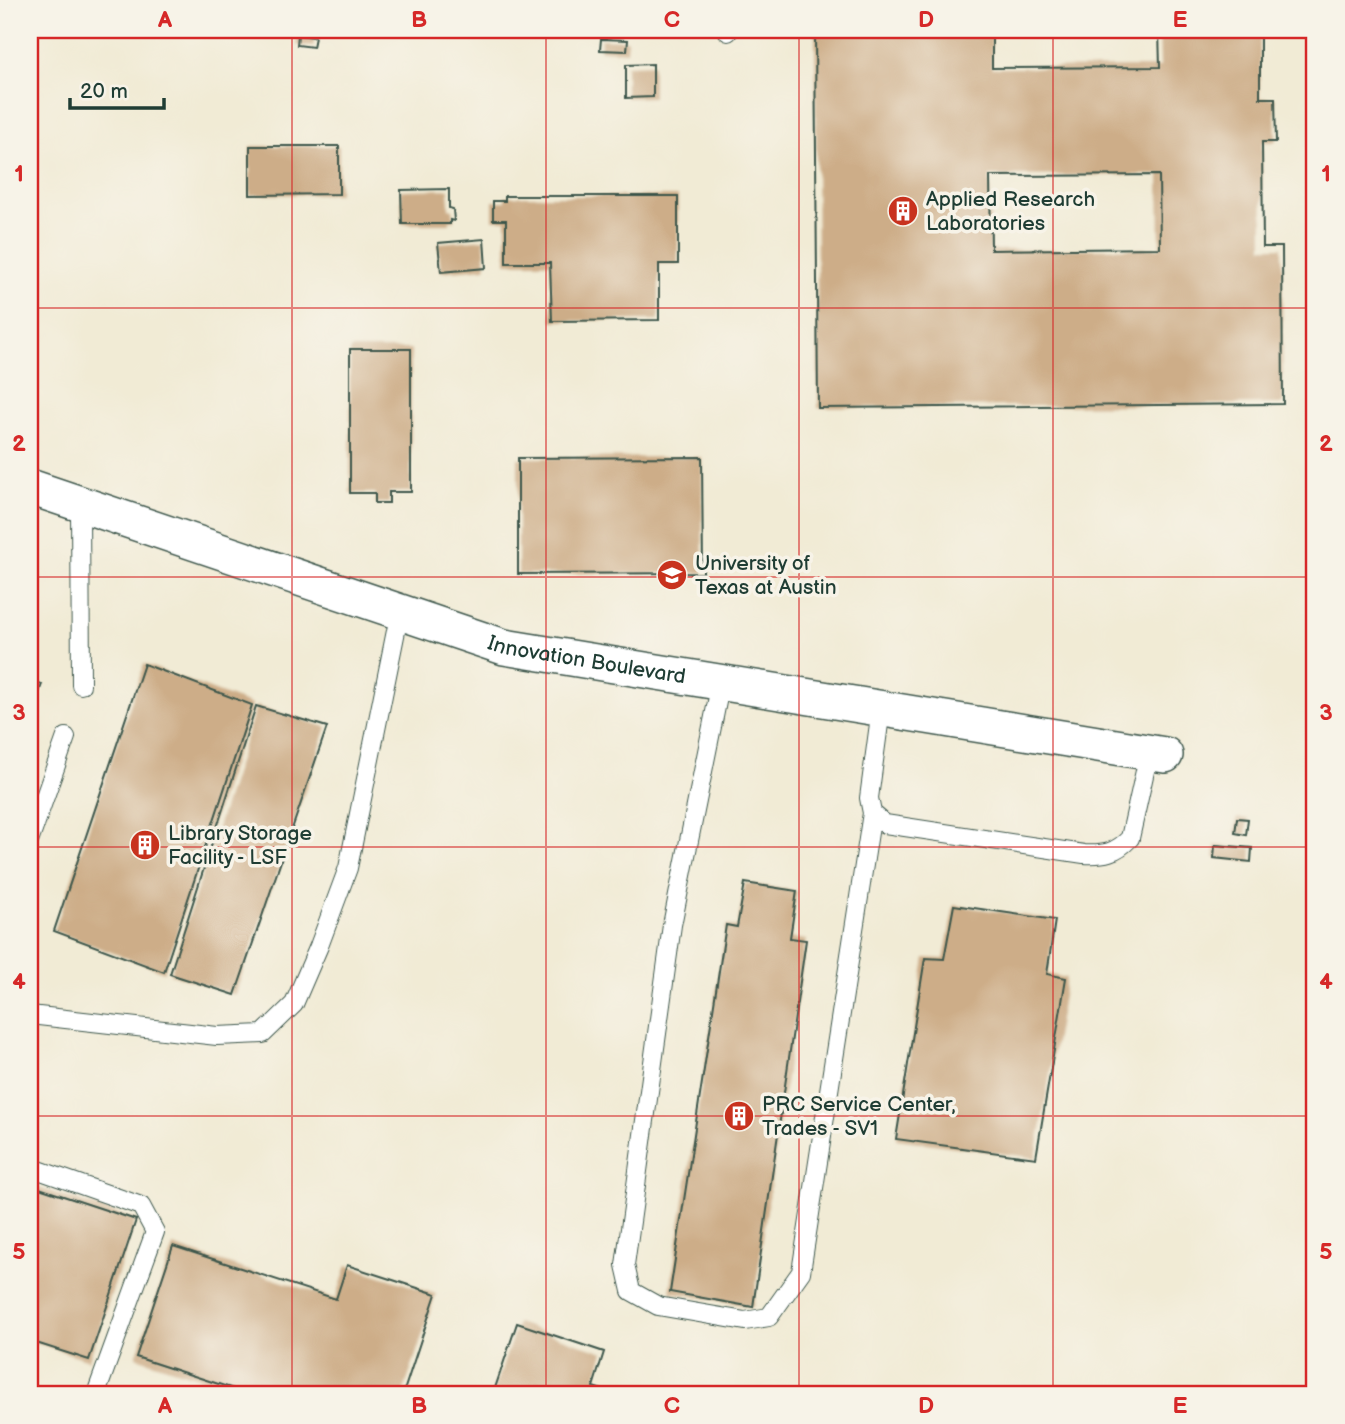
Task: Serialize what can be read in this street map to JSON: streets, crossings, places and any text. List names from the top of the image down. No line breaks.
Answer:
{"streets":{"street":["Innovation Boulevard"]},"places":{"building":["Applied Research Laboratories","Library Storage Facility - LSF","PRC Service Center, Trades - SV1"],"school or university":["University of Texas at Austin"]},"scale_bar":"20 m","grid":{"columns":["A","B","C","D","E"],"rows":["1","2","3","4","5"]}}
